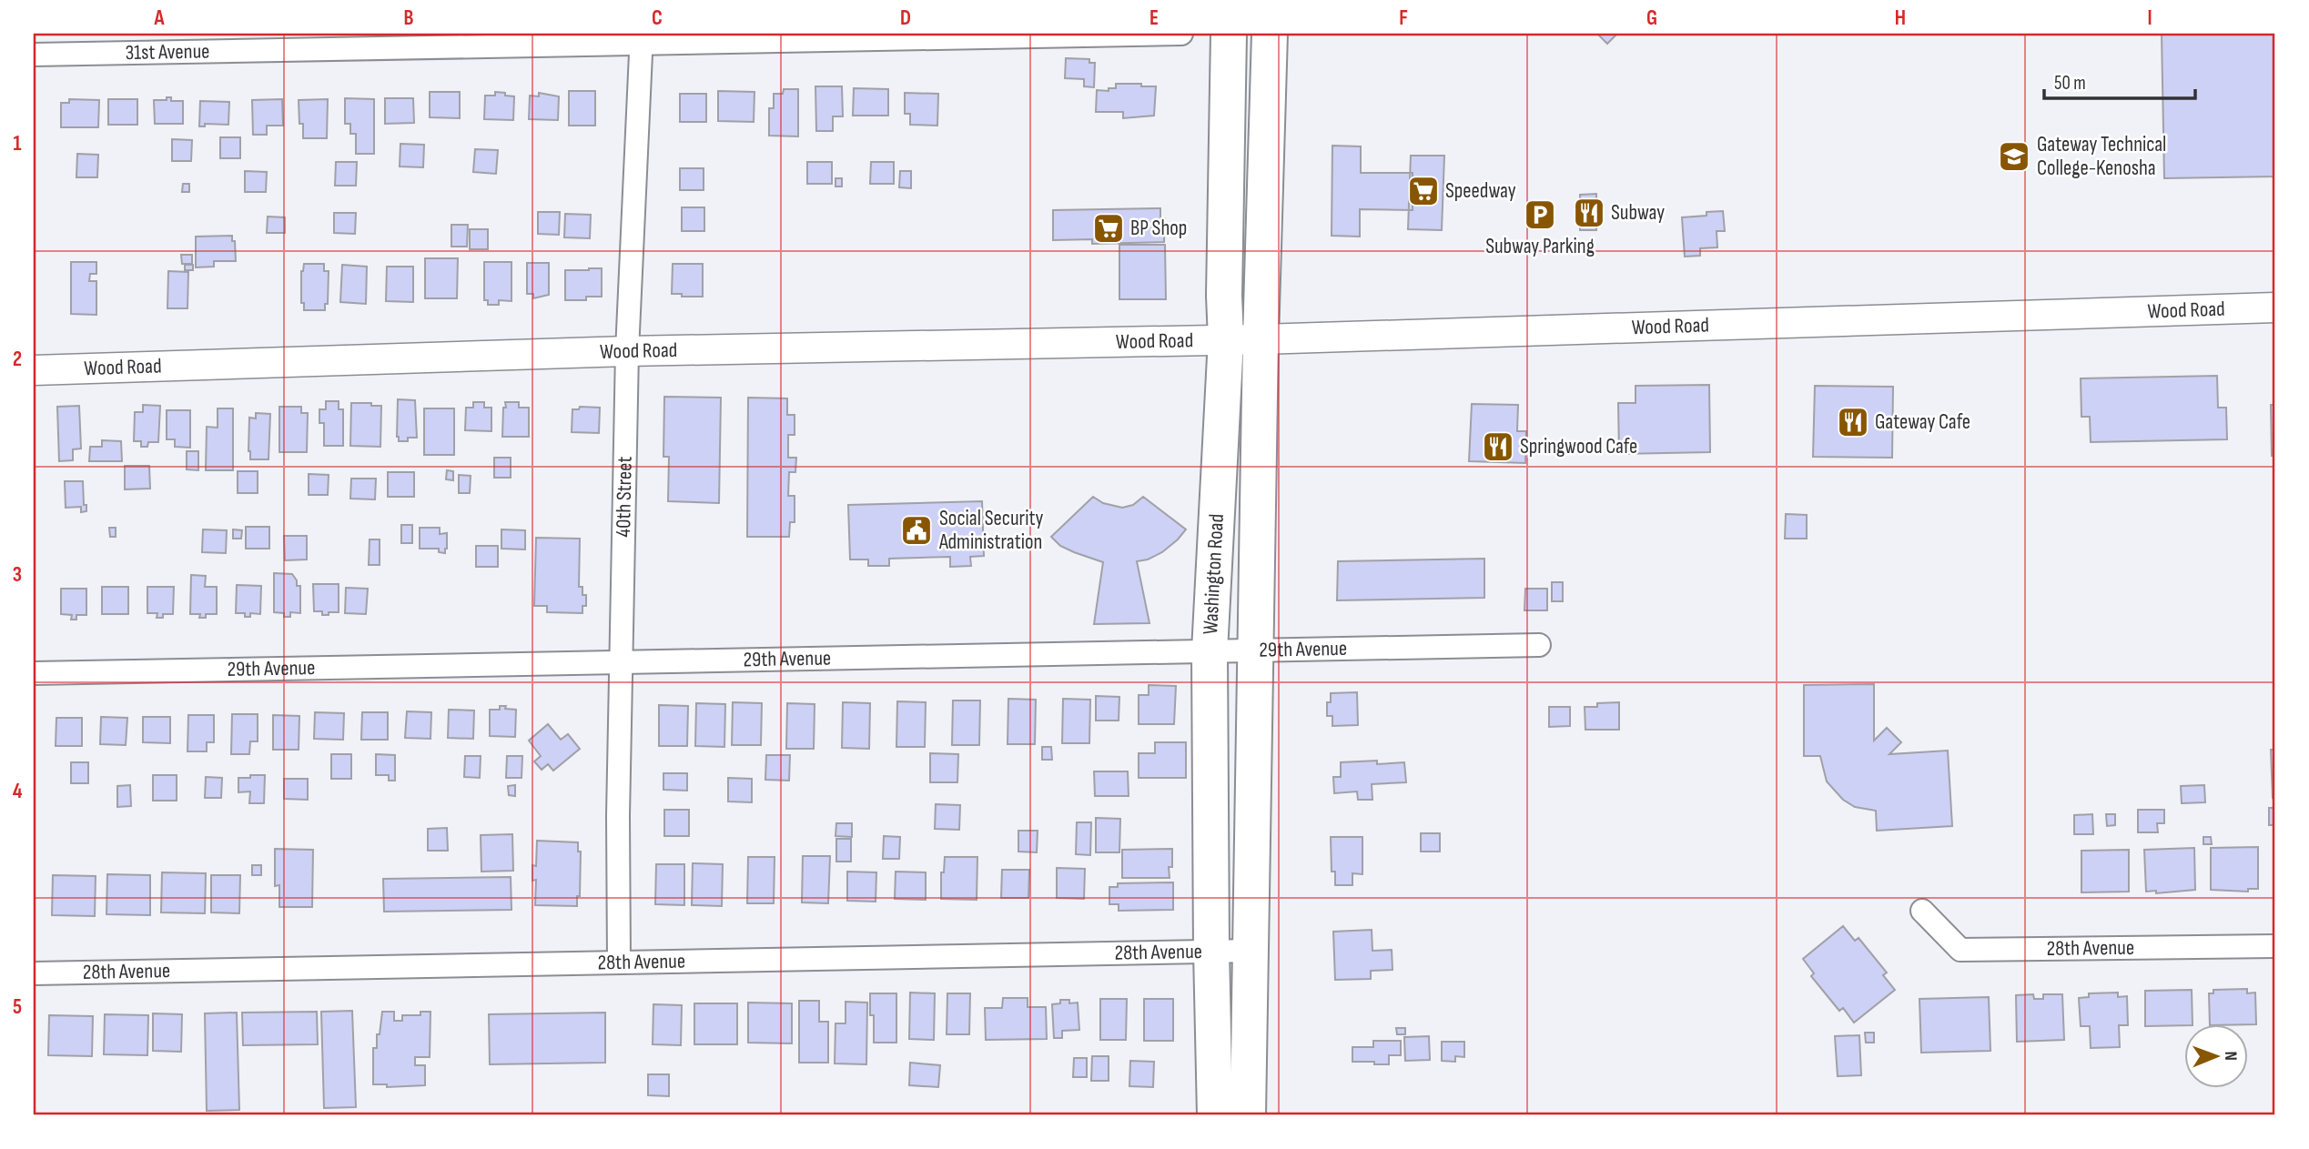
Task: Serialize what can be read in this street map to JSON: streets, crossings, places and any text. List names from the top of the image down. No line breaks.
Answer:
{"streets":{"main road":["Washington Road"],"street":["31st Avenue","Wood Road","40th Street","29th Avenue","28th Avenue"]},"crossings":[["31st Avenue","40th Street"],["Wood Road","40th Street"],["Wood Road","Washington Road"],["40th Street","29th Avenue"],["40th Street","28th Avenue"],["Washington Road","29th Avenue"],["Washington Road","28th Avenue"]],"places":{"school or university":["Gateway Technical College-Kenosha"],"supermarket":["Speedway","BP Shop"],"restaurant":["Subway","Gateway Cafe","Springwood Cafe"],"parking":["Subway Parking"],"public building":["Social Security Administration"]},"scale_bar":"50 m","north":"right","grid":{"columns":["A","B","C","D","E","F","G","H","I"],"rows":["1","2","3","4","5"]}}
